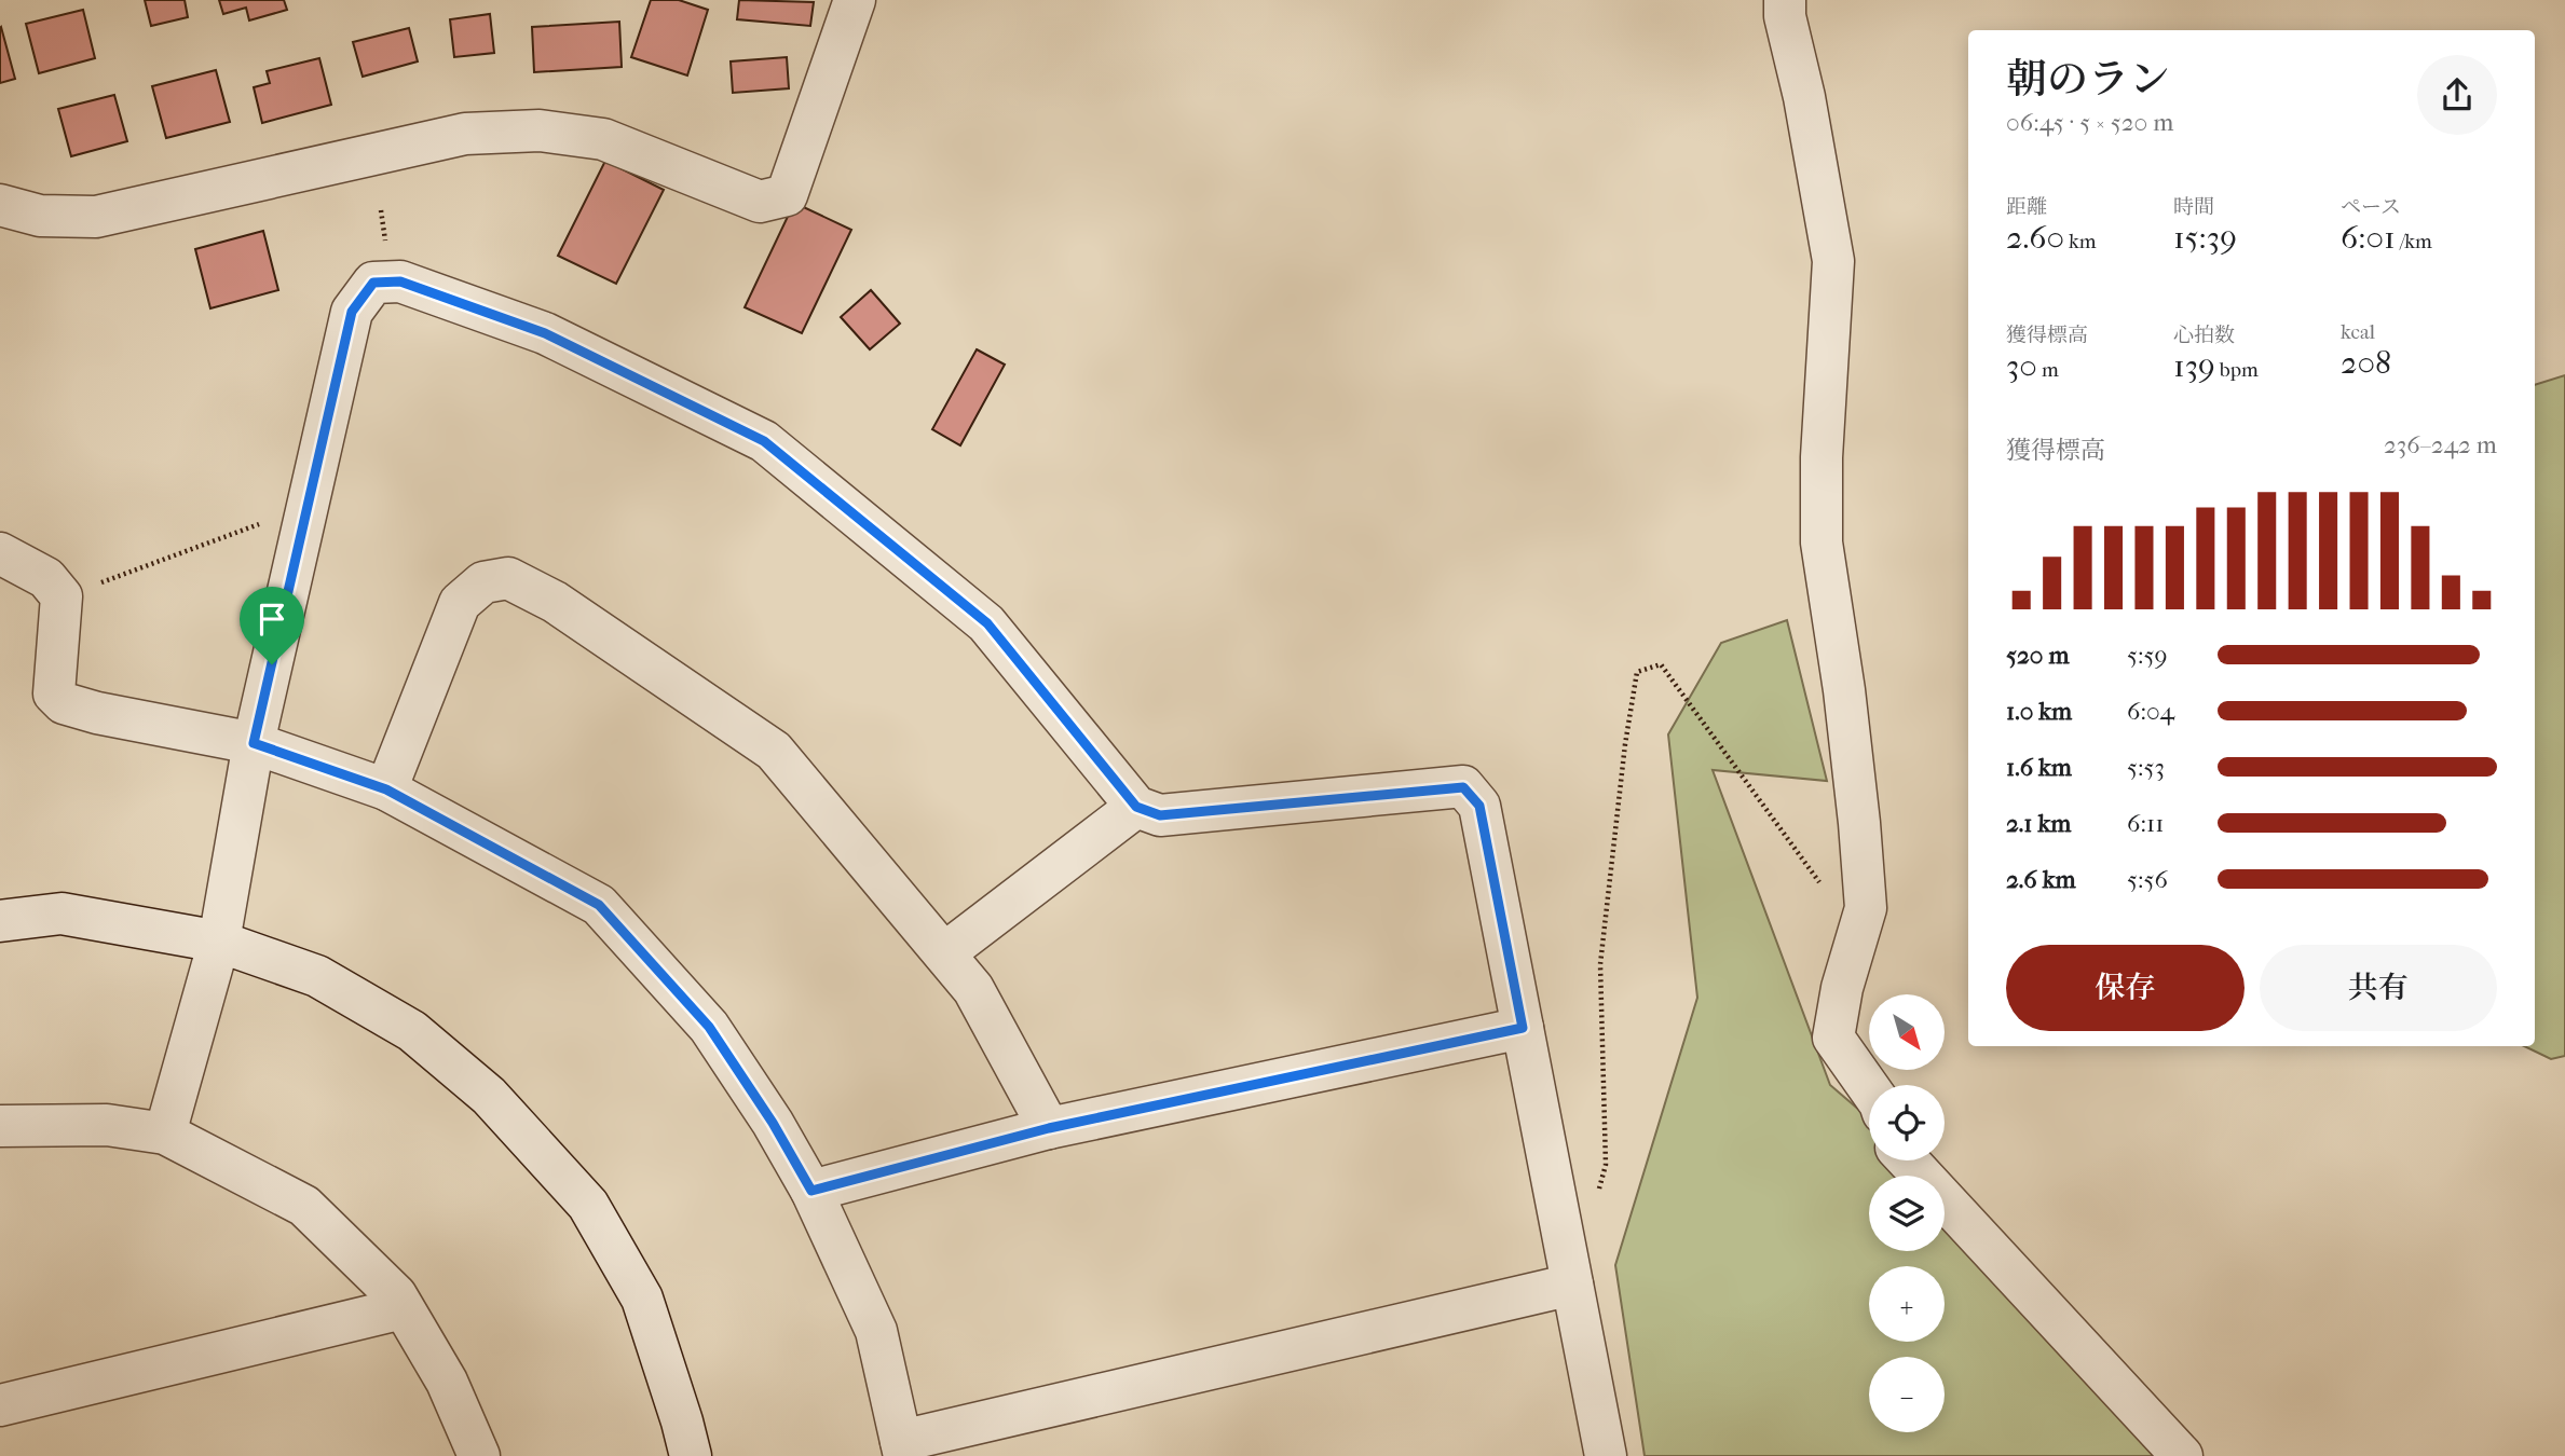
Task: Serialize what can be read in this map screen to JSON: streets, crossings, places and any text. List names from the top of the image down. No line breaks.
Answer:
{"north":"bottom right","page":{"heading":["朝のラン","06:45 · 5 × 520 m"],"stats":[["距離","2.60 km"],["時間","15:39"],["ペース","6:01 /km"],["獲得標高","30 m"],["心拍数","139 bpm"],["kcal","208"]],"chart":["獲得標高","236–242 m"],"list":[{"name":"520 m","note":"5:59"},{"name":"1.0 km","note":"6:04"},{"name":"1.6 km","note":"5:53"},{"name":"2.1 km","note":"6:11"},{"name":"2.6 km","note":"5:56"}],"buttons":["保存","共有"],"map_buttons":["+","−"]}}
